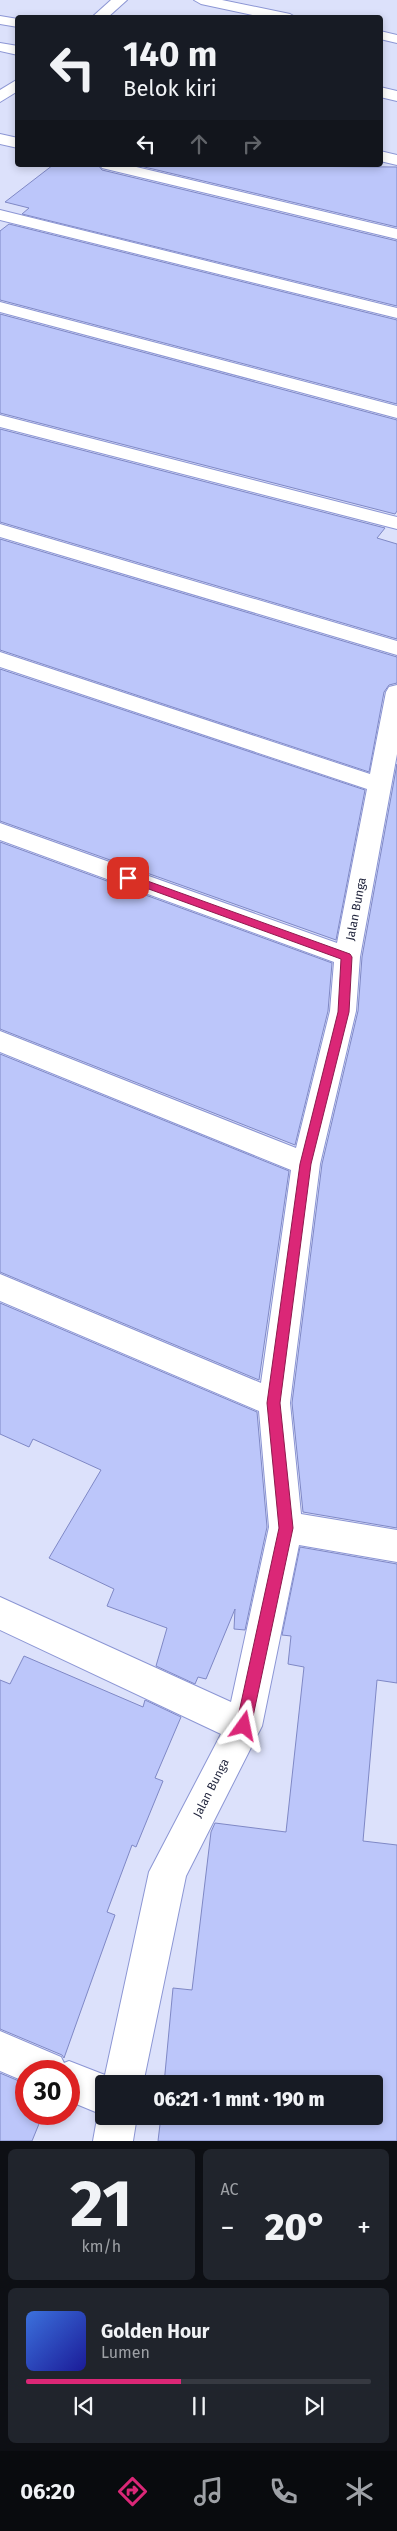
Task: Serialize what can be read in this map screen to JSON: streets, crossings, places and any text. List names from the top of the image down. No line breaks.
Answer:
{"streets":{"street":["Jalan Bunga"]},"page":{"turn":["140 m","Belok kiri"],"limit":"30","trip":"06:21 · 1 mnt · 190 m","tile":[["21","km/h"],"AC"],"heat":["−","20°","+"],"song":["Golden Hour","Lumen"],"tabs":"06:20"}}
